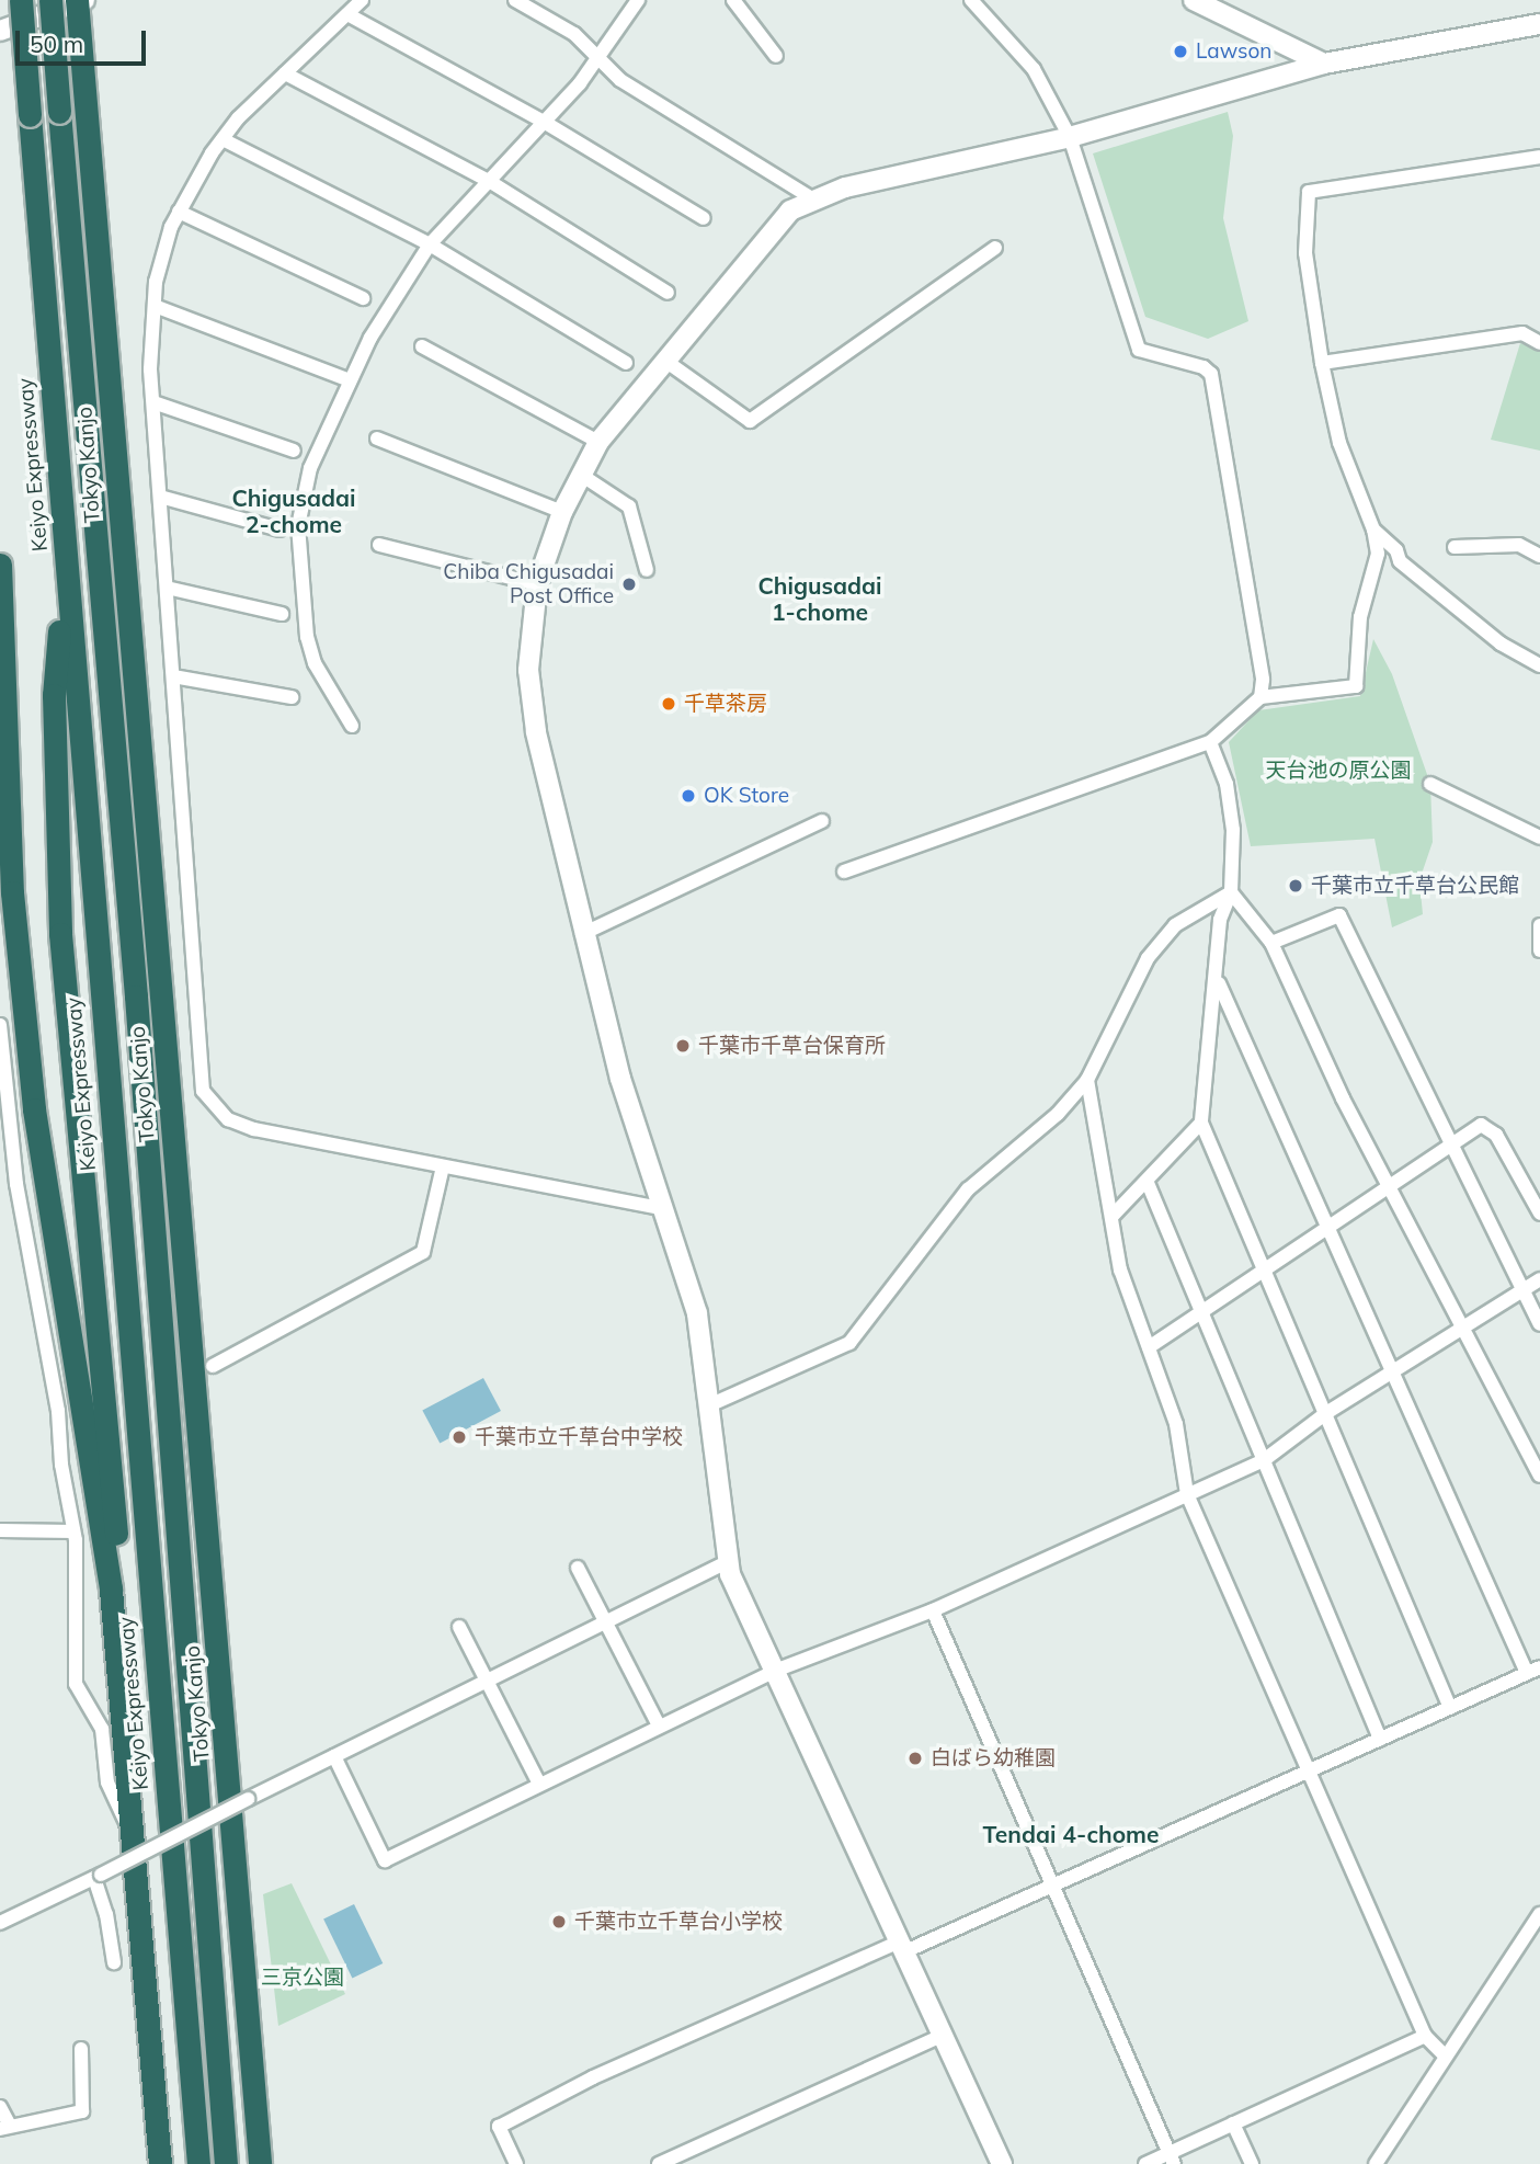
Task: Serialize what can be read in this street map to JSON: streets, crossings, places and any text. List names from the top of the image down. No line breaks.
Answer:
{"streets":{"highway":["Keiyo Expressway","Tokyo Kanjo"]},"districts":["Chigusadai 2-chome","Chigusadai 1-chome","Tendai 4-chome"],"parks":["天台池の原公園","三京公園"],"places":["Lawson","Chiba Chigusadai Post Office","千草茶房","OK Store","千葉市立千草台公民館","千葉市千草台保育所","千葉市立千草台中学校","白ばら幼稚園","千葉市立千草台小学校"],"scale_bar":"50 m"}
